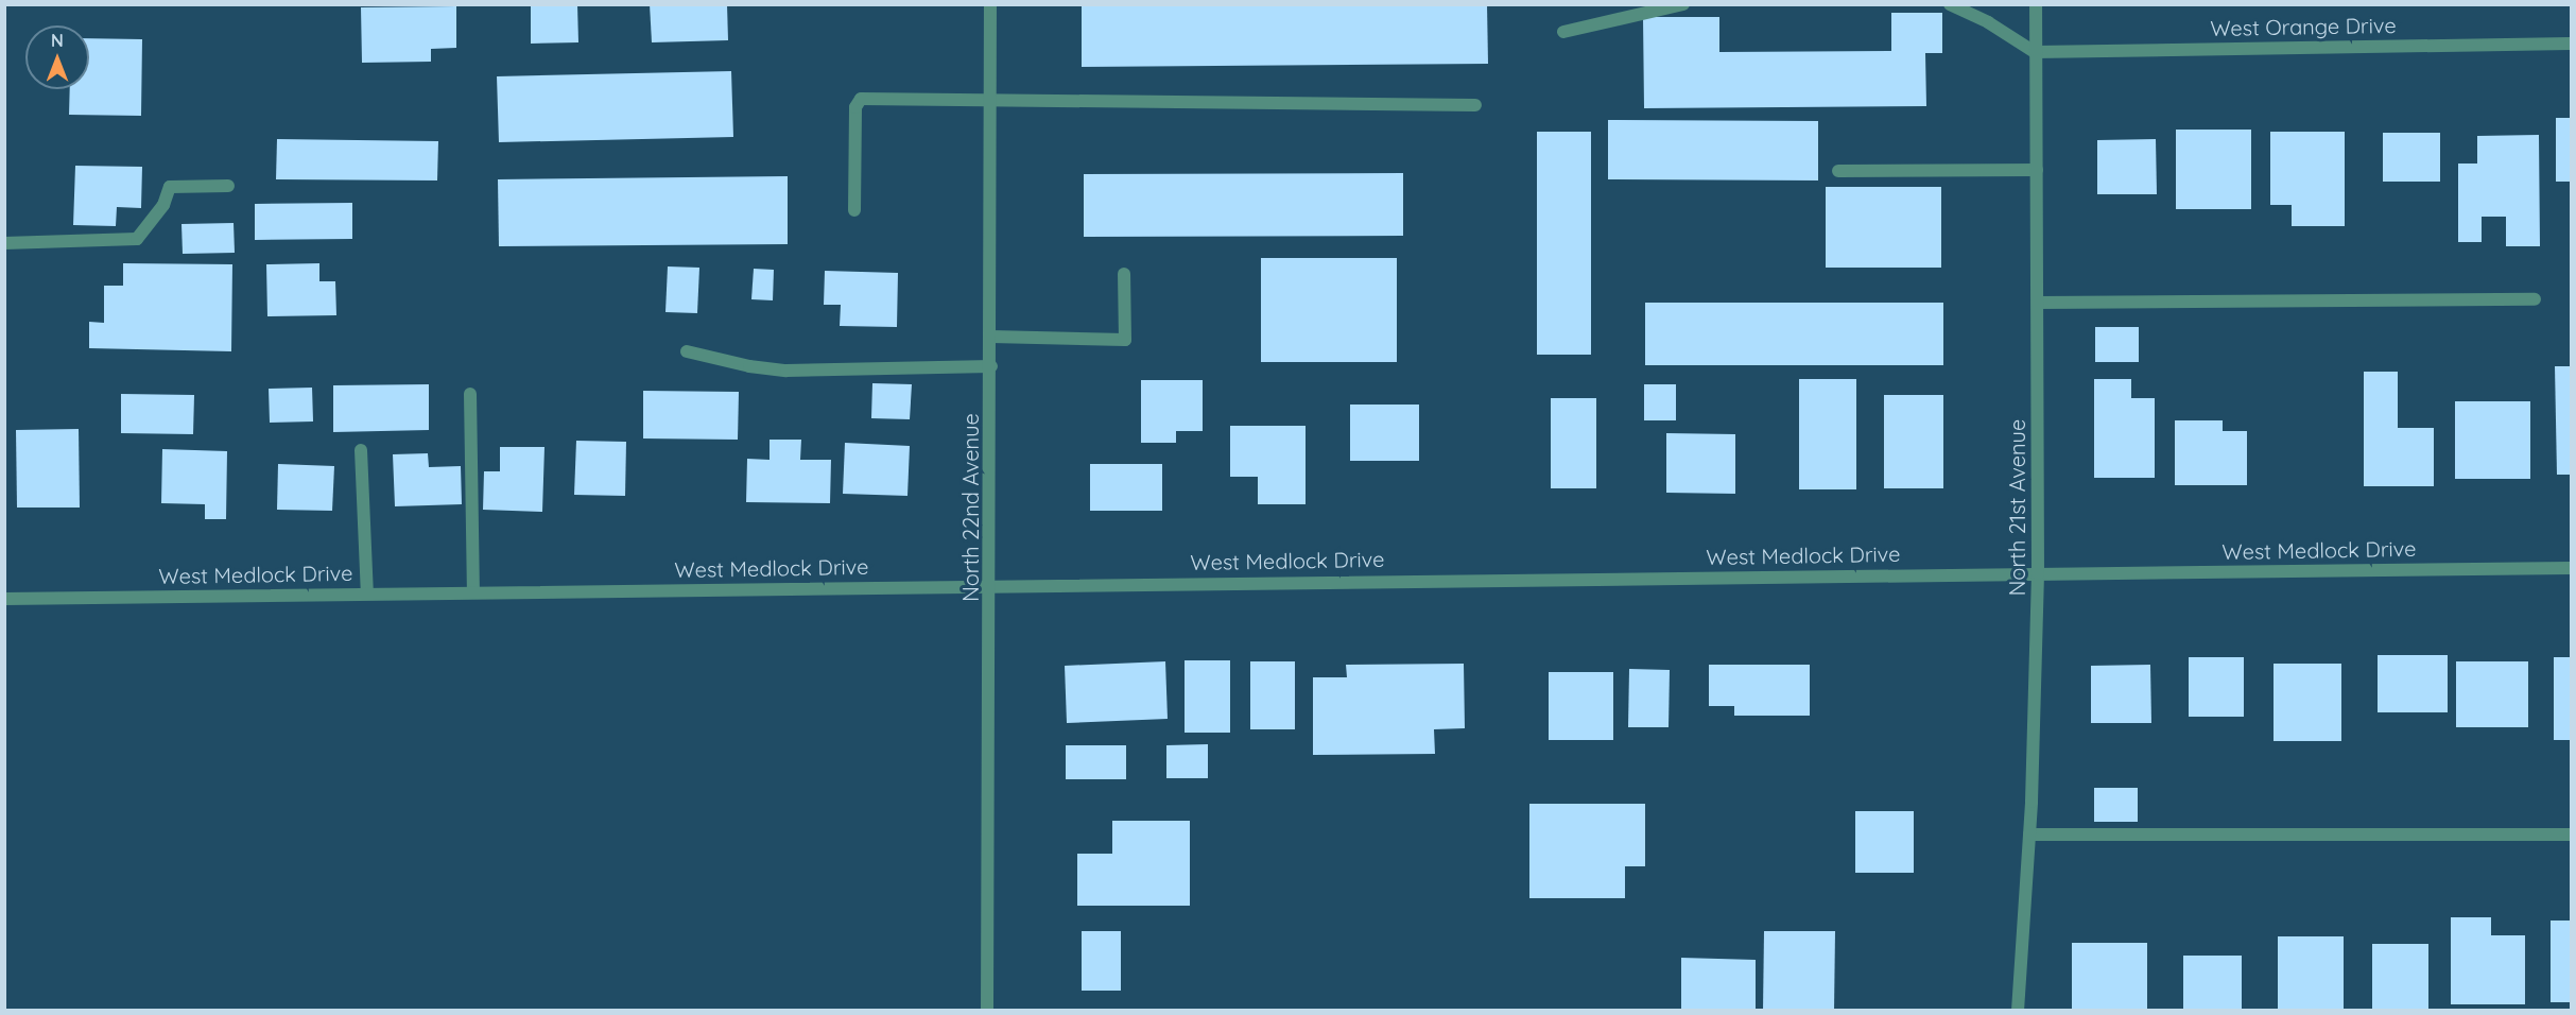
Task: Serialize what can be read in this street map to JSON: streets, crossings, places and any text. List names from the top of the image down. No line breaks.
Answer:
{"streets":{"street":["West Orange Drive","North 22nd Avenue","North 21st Avenue","West Medlock Drive"]},"crossings":[["West Orange Drive","North 21st Avenue"],["North 22nd Avenue","West Medlock Drive"],["North 21st Avenue","West Medlock Drive"]],"north":"top"}
